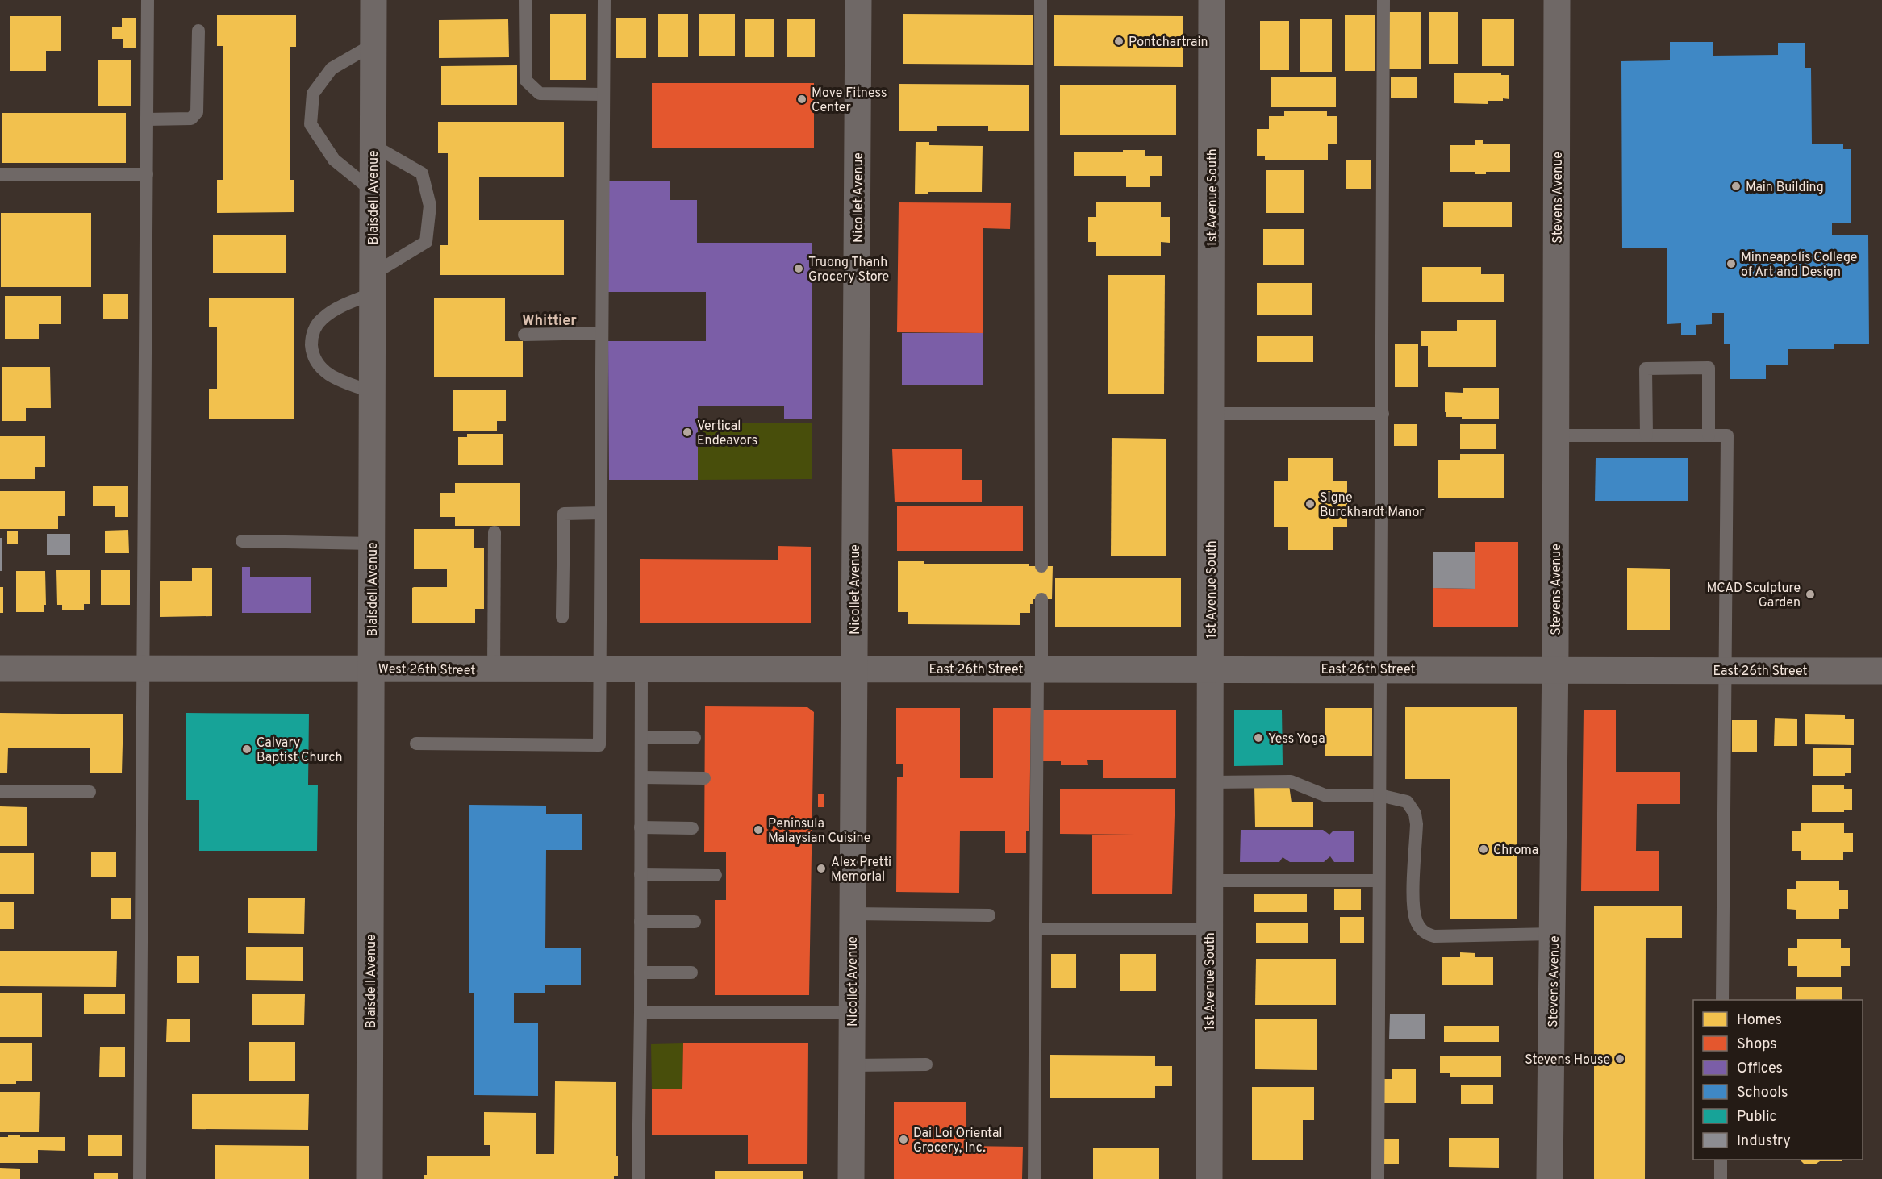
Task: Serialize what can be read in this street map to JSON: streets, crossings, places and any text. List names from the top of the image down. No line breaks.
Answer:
{"streets":{"street":["Blaisdell Avenue","Nicollet Avenue","1st Avenue South","Stevens Avenue","West 26th Street","East 26th Street"]},"crossings":[["Blaisdell Avenue","West 26th Street"],["Nicollet Avenue","West 26th Street"],["Nicollet Avenue","East 26th Street"],["1st Avenue South","East 26th Street"],["Stevens Avenue","East 26th Street"],["West 26th Street","East 26th Street"]],"districts":["Whittier"],"places":["Pontchartrain","Move Fitness Center","Main Building","Minneapolis College of Art and Design","Truong Thanh Grocery Store","Vertical Endeavors","Signe Burckhardt Manor","MCAD Sculpture Garden","Yess Yoga","Calvary Baptist Church","Peninsula Malaysian Cuisine","Chroma","Alex Pretti Memorial","Stevens House","Dai Loi Oriental Grocery, Inc."],"legend":["Homes","Shops","Offices","Schools","Public","Industry"]}
